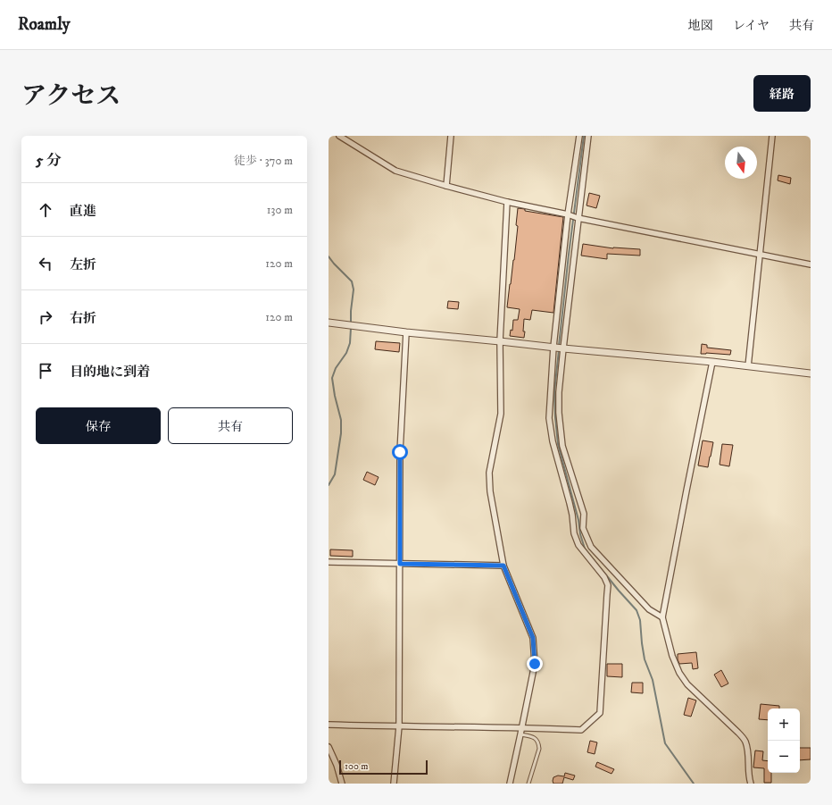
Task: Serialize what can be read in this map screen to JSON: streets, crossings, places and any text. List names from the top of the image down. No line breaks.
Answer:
{"scale_bar":"100 m","north":"bottom","page":{"header":"Roamly","nav":["地図","レイヤ","共有"],"title":"アクセス","buttons":["経路",["保存","共有"]],"heading":["5 分","徒歩 · 370 m"],"list":[["直進","130 m"],["左折","120 m"],["右折","120 m"],"目的地に到着"],"map_buttons":["+","−"],"scale":"100 m"}}
